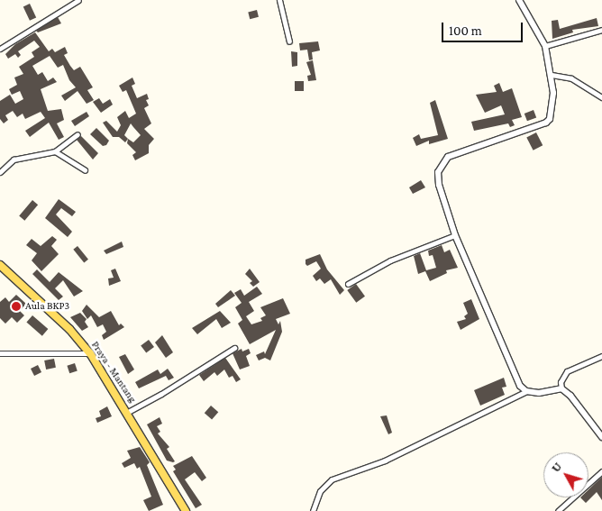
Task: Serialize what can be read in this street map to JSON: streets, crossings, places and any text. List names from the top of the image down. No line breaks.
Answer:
{"streets":{"main road":["Praya - Mantang"]},"places":["Aula BKP3"],"scale_bar":"100 m","north":"top left"}
